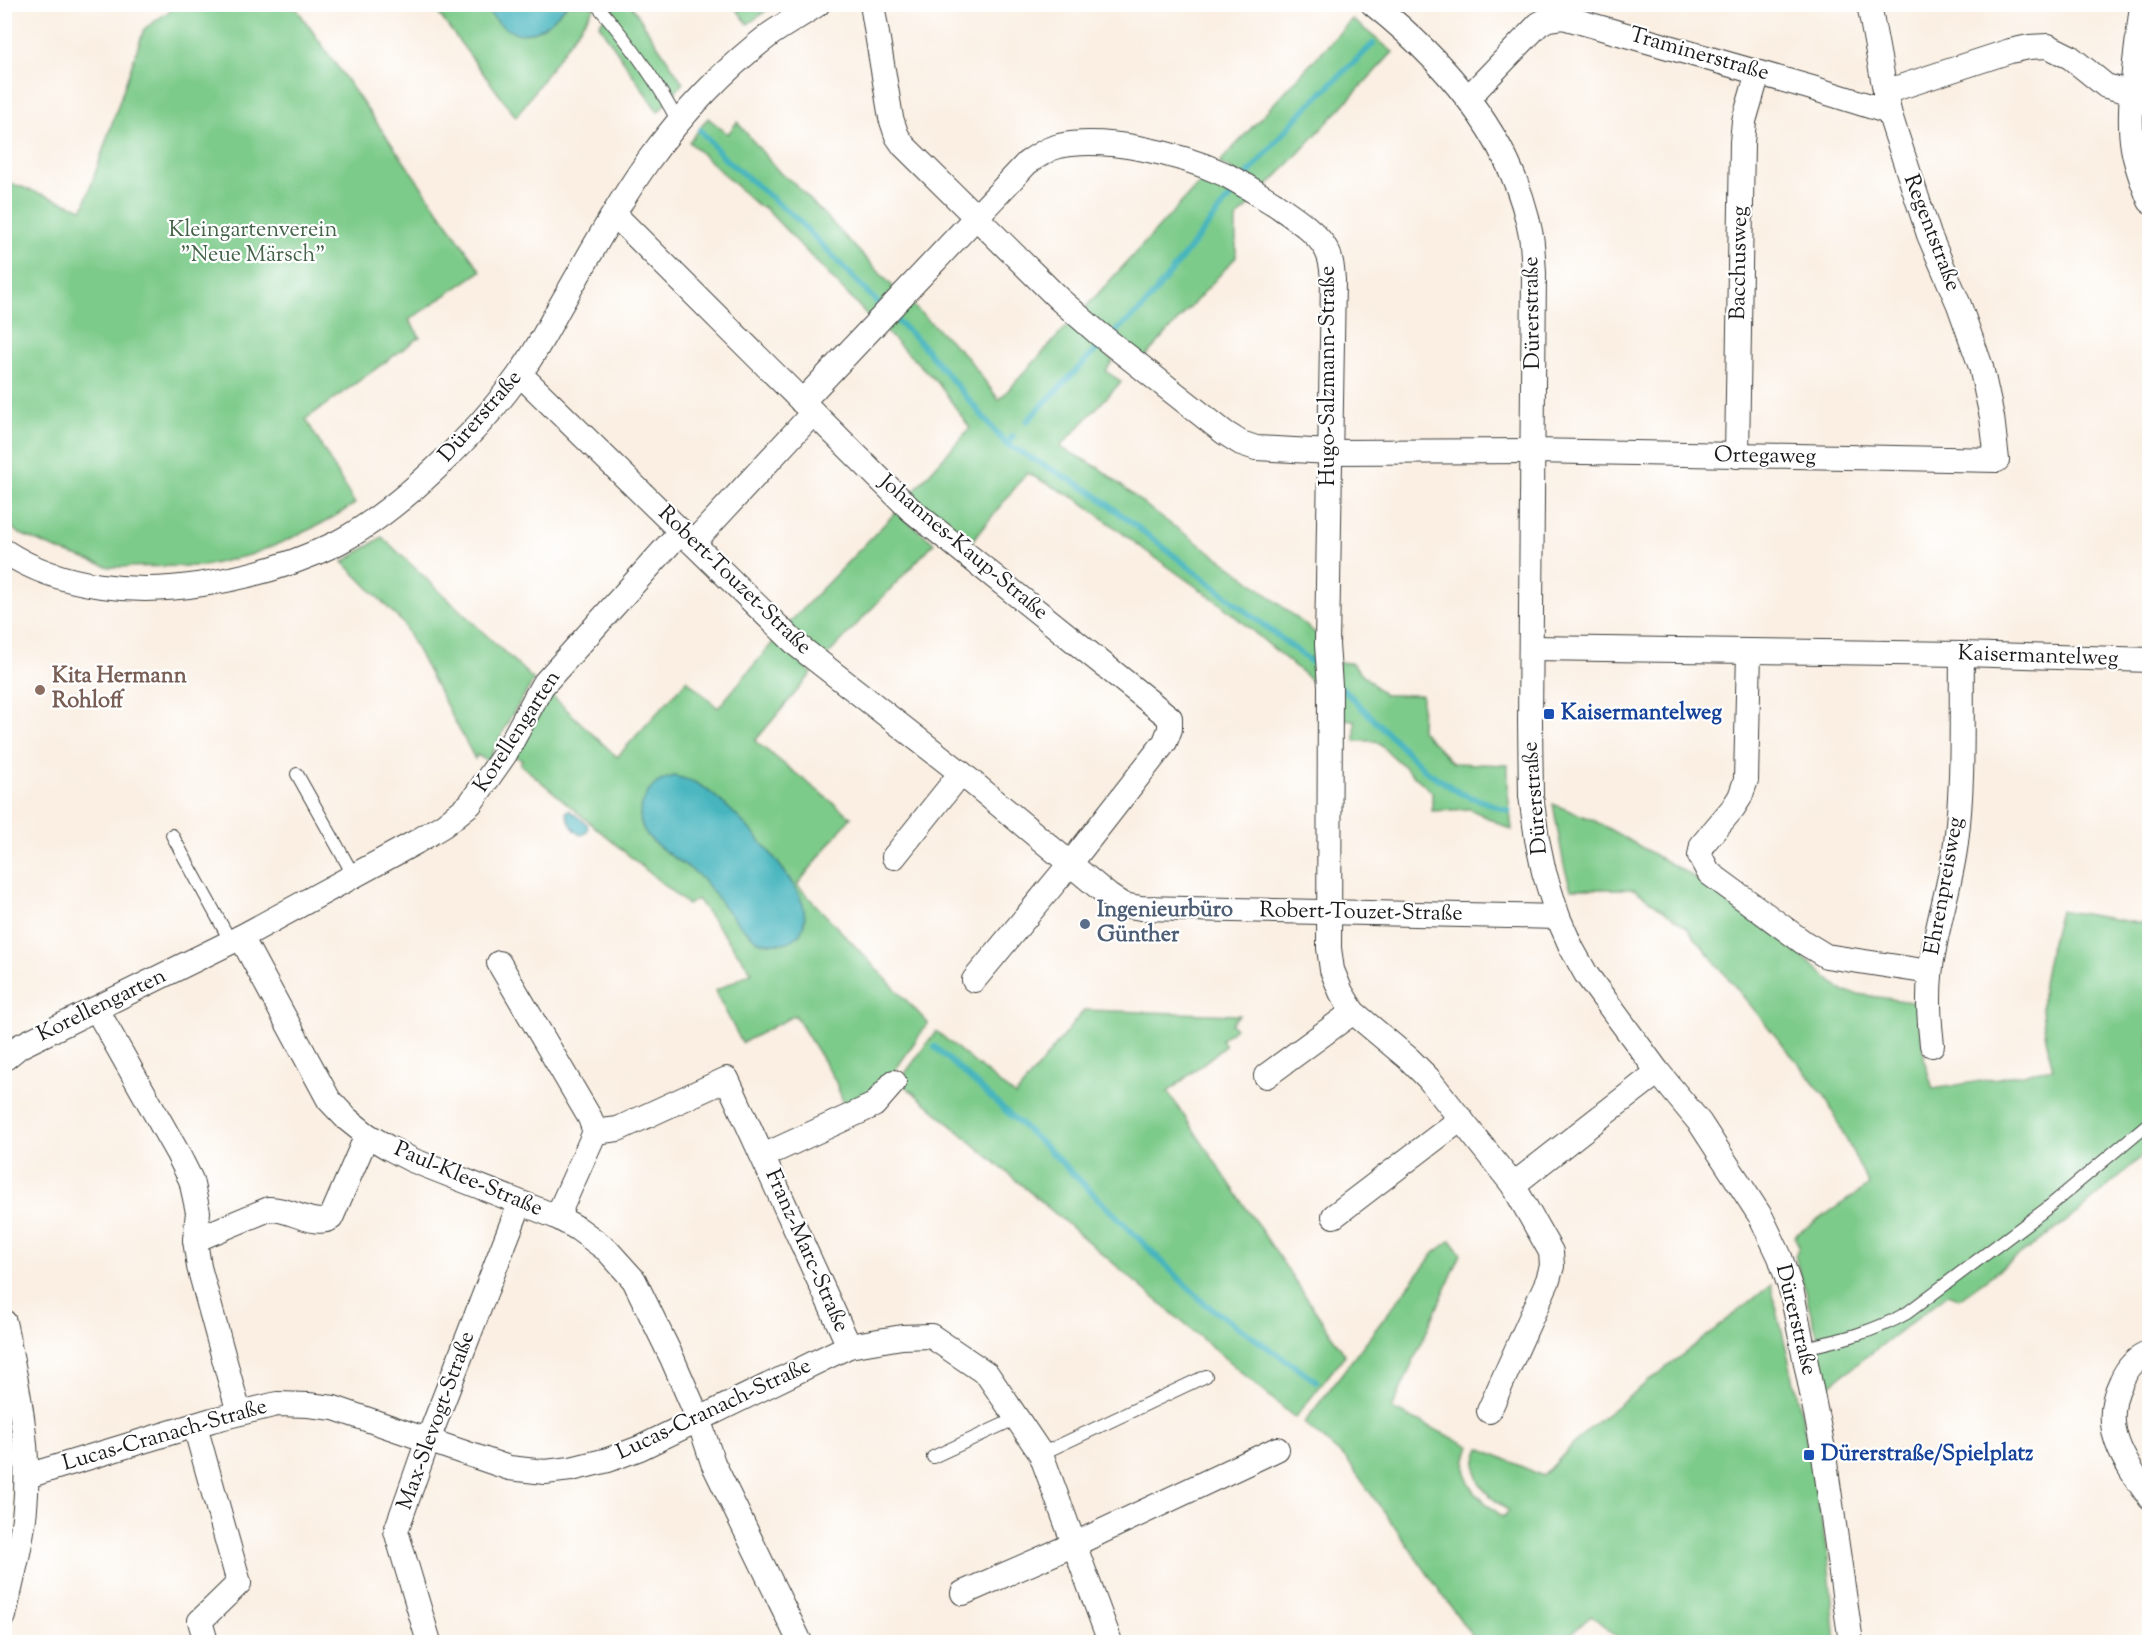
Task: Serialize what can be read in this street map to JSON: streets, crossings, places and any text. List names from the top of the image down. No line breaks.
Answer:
{"streets":{"street":["Traminerstraße","Regentstraße","Bacchusweg","Dürerstraße","Hugo-Salzmann-Straße","Ortegaweg","Johannes-Kaup-Straße","Robert-Touzet-Straße","Kaisermantelweg","Korellengarten","Ehrenpreisweg","Paul-Klee-Straße","Franz-Marc-Straße","Lucas-Cranach-Straße","Max-Slevogt-Straße"]},"crossings":[["Traminerstraße","Regentstraße"],["Traminerstraße","Bacchusweg"],["Traminerstraße","Dürerstraße"],["Regentstraße","Ortegaweg"],["Bacchusweg","Ortegaweg"],["Dürerstraße","Ortegaweg"],["Dürerstraße","Johannes-Kaup-Straße"],["Dürerstraße","Robert-Touzet-Straße"],["Dürerstraße","Kaisermantelweg"],["Hugo-Salzmann-Straße","Ortegaweg"],["Hugo-Salzmann-Straße","Johannes-Kaup-Straße"],["Hugo-Salzmann-Straße","Robert-Touzet-Straße"],["Hugo-Salzmann-Straße","Korellengarten"],["Johannes-Kaup-Straße","Robert-Touzet-Straße"],["Johannes-Kaup-Straße","Korellengarten"],["Robert-Touzet-Straße","Korellengarten"],["Kaisermantelweg","Ehrenpreisweg"],["Korellengarten","Paul-Klee-Straße"],["Paul-Klee-Straße","Lucas-Cranach-Straße"],["Paul-Klee-Straße","Max-Slevogt-Straße"],["Franz-Marc-Straße","Lucas-Cranach-Straße"],["Lucas-Cranach-Straße","Max-Slevogt-Straße"]],"parks":["Kleingartenverein \"Neue Märsch\""],"places":{"other":["Kita Hermann Rohloff","Ingenieurbüro Günther"],"transit":["Kaisermantelweg","Dürerstraße/Spielplatz"]}}
